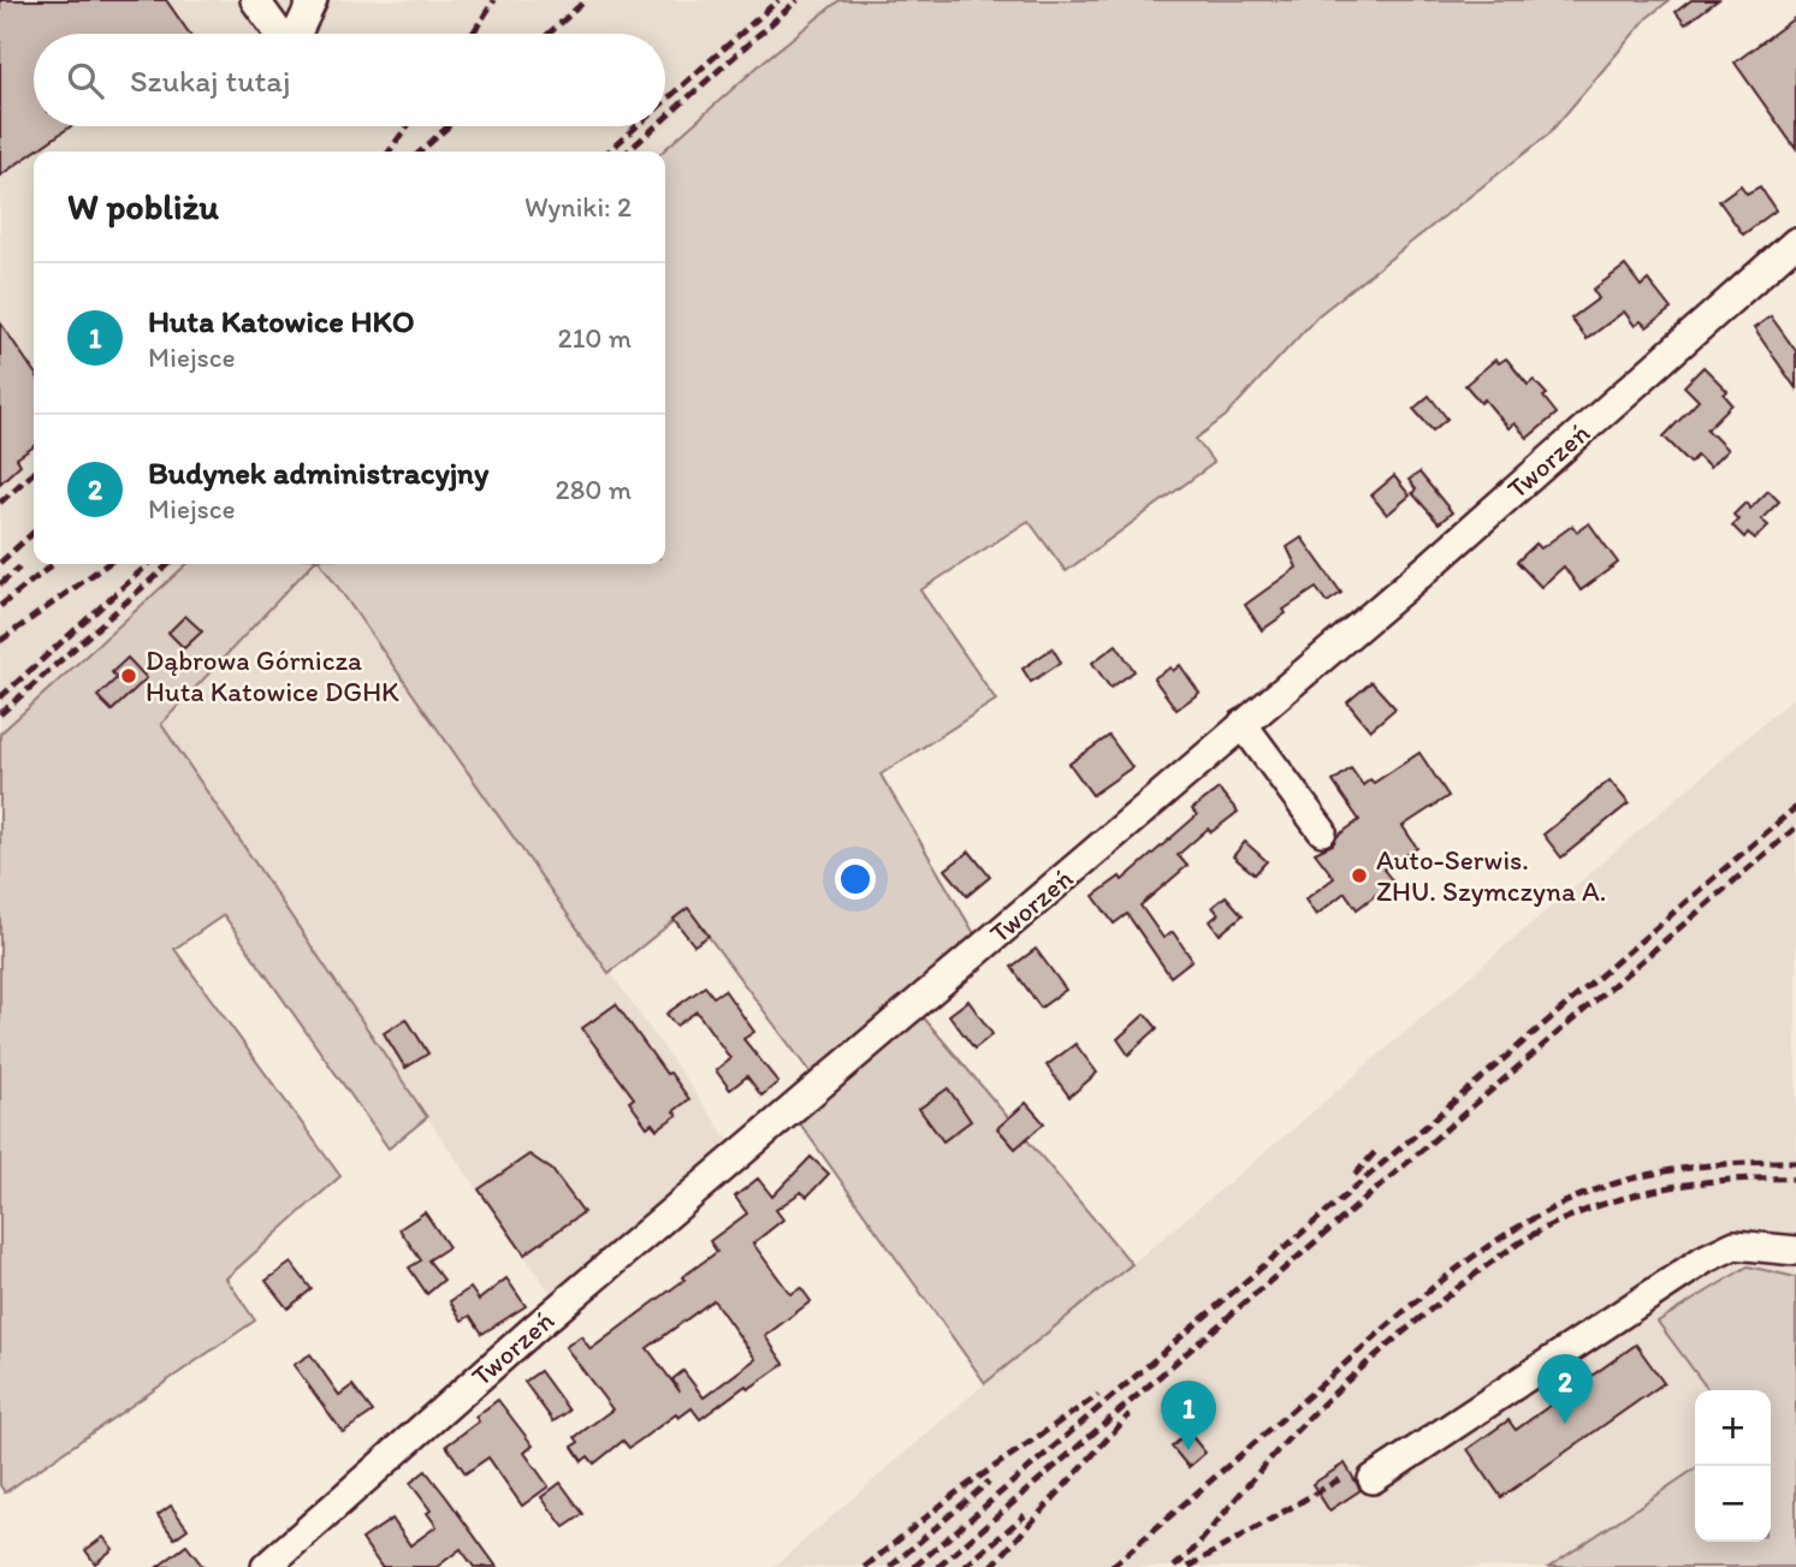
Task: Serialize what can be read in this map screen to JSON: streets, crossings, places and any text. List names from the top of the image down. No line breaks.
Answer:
{"streets":{"street":["Tworzeń"]},"places":["Dąbrowa Górnicza Huta Katowice DGHK","Auto-Serwis. ZHU. Szymczyna A."],"page":{"search":"Szukaj tutaj","heading":["W pobliżu","Wyniki: 2"],"list":[{"mark":"1","name":"Huta Katowice HKO","note":"Miejsce","value":"210 m"},{"mark":"2","name":"Budynek administracyjny","note":"Miejsce","value":"280 m"}],"pins":["2","1"],"map_buttons":["+","−"]}}
